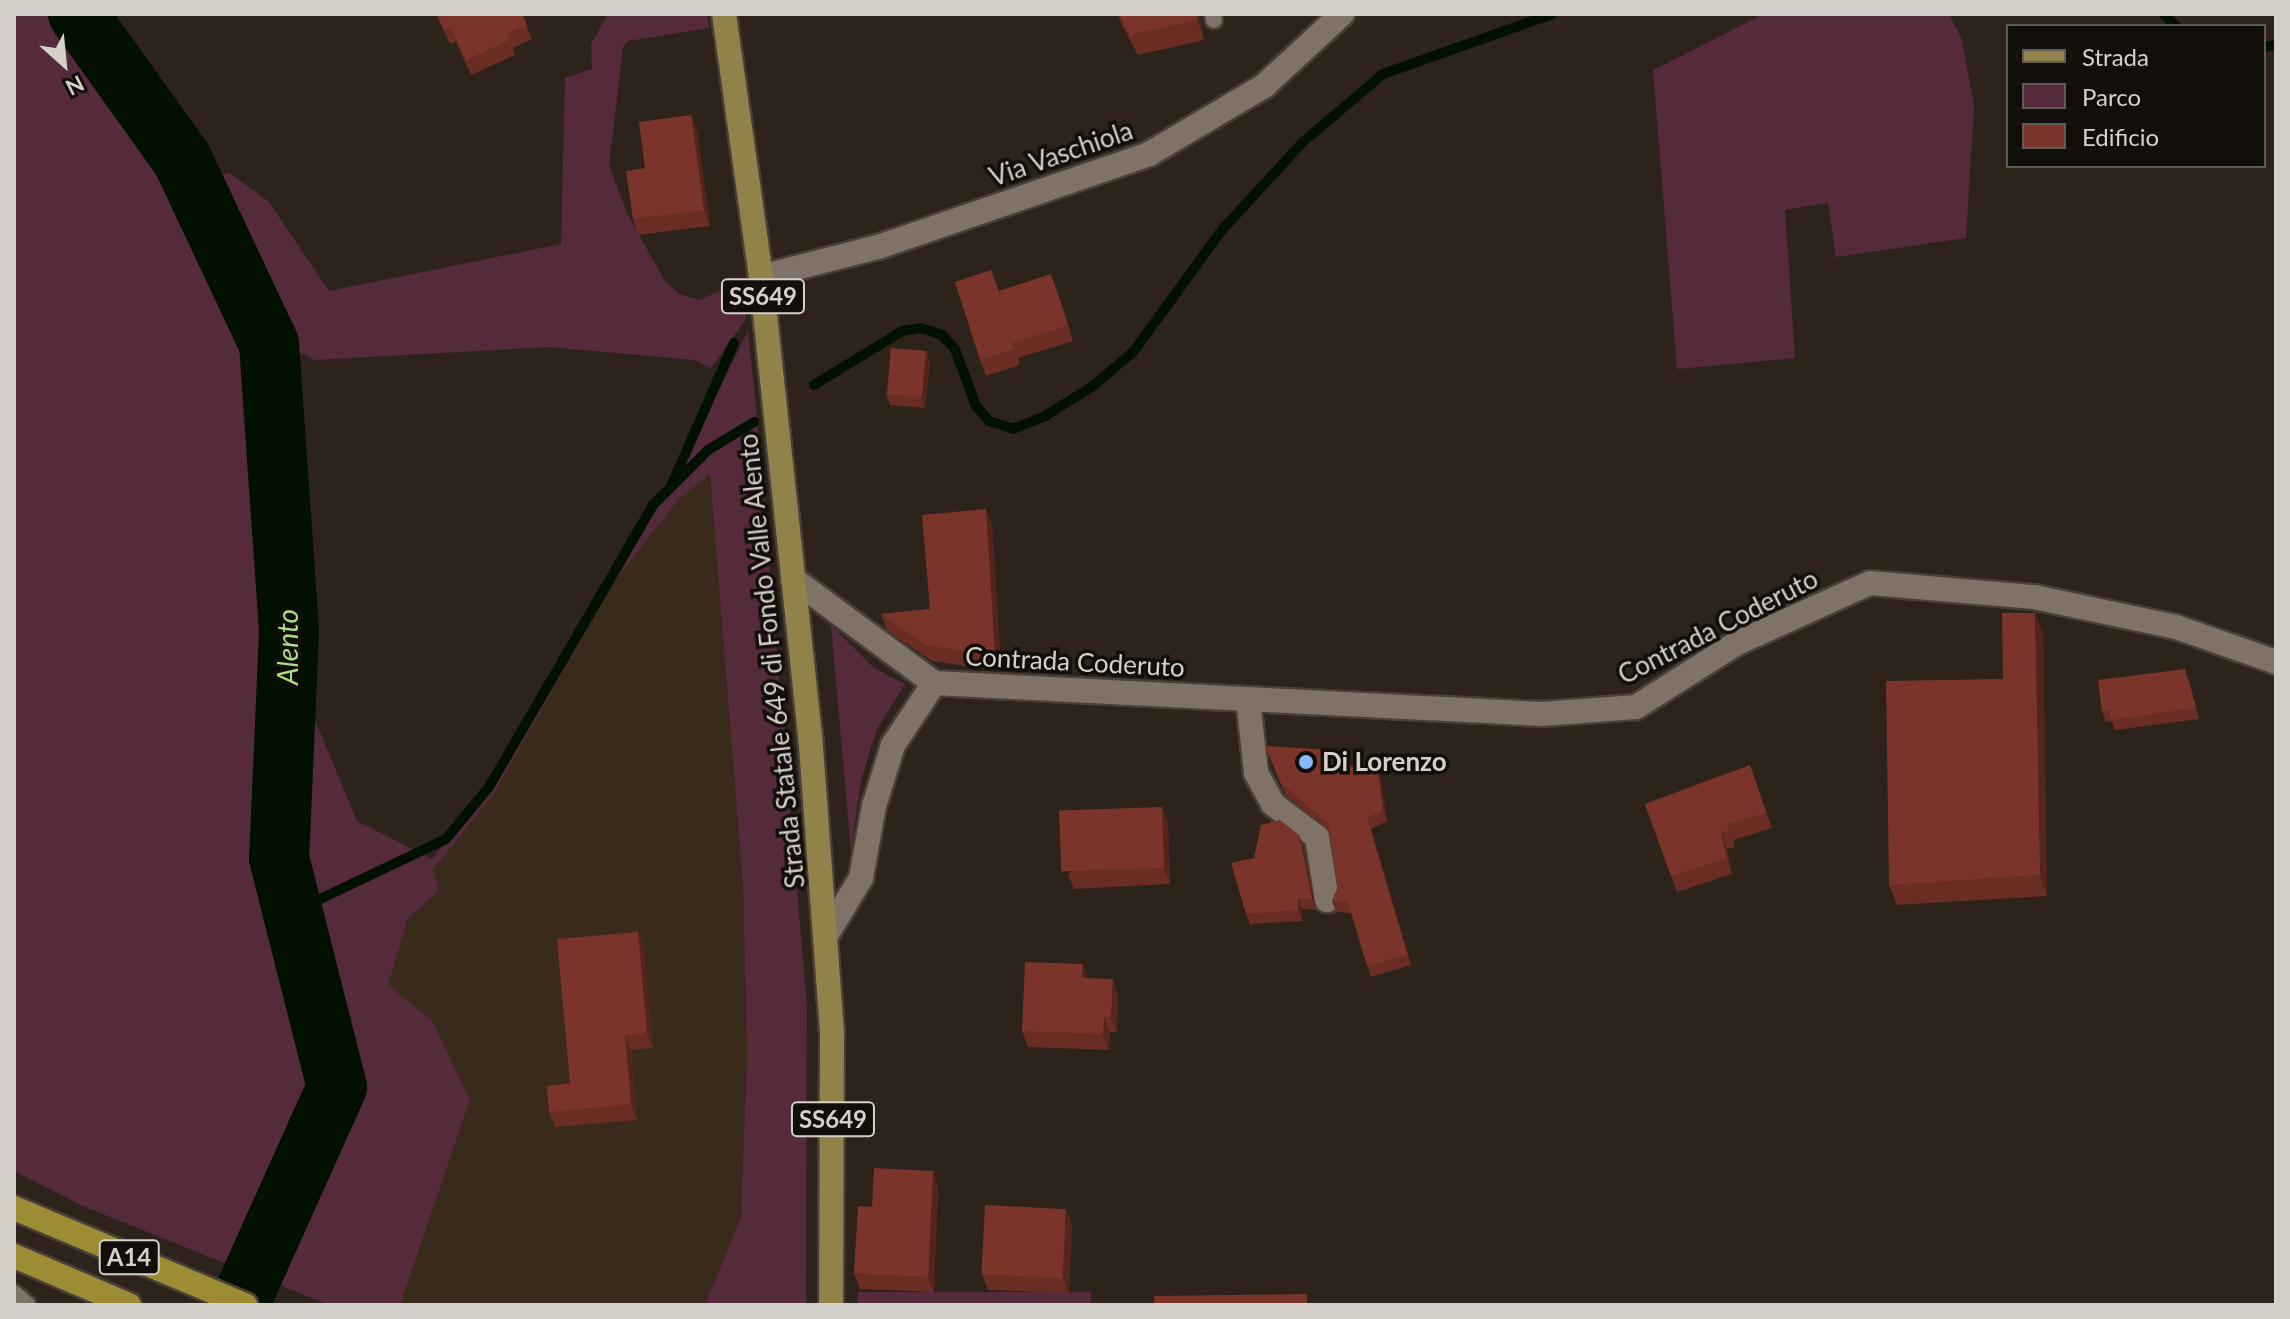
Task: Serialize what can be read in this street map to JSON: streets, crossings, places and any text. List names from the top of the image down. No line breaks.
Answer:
{"streets":{"highway":["A14"],"main road":["SS649","Strada Statale 649 di Fondo Valle Alento"],"street":["Via Vaschiola","Contrada Coderuto"]},"crossings":[["Via Vaschiola","Strada Statale 649 di Fondo Valle Alento"],["Contrada Coderuto","Strada Statale 649 di Fondo Valle Alento"]],"water":["Alento"],"places":["Di Lorenzo"],"legend":["Strada","Parco","Edificio"],"north":"bottom right"}
